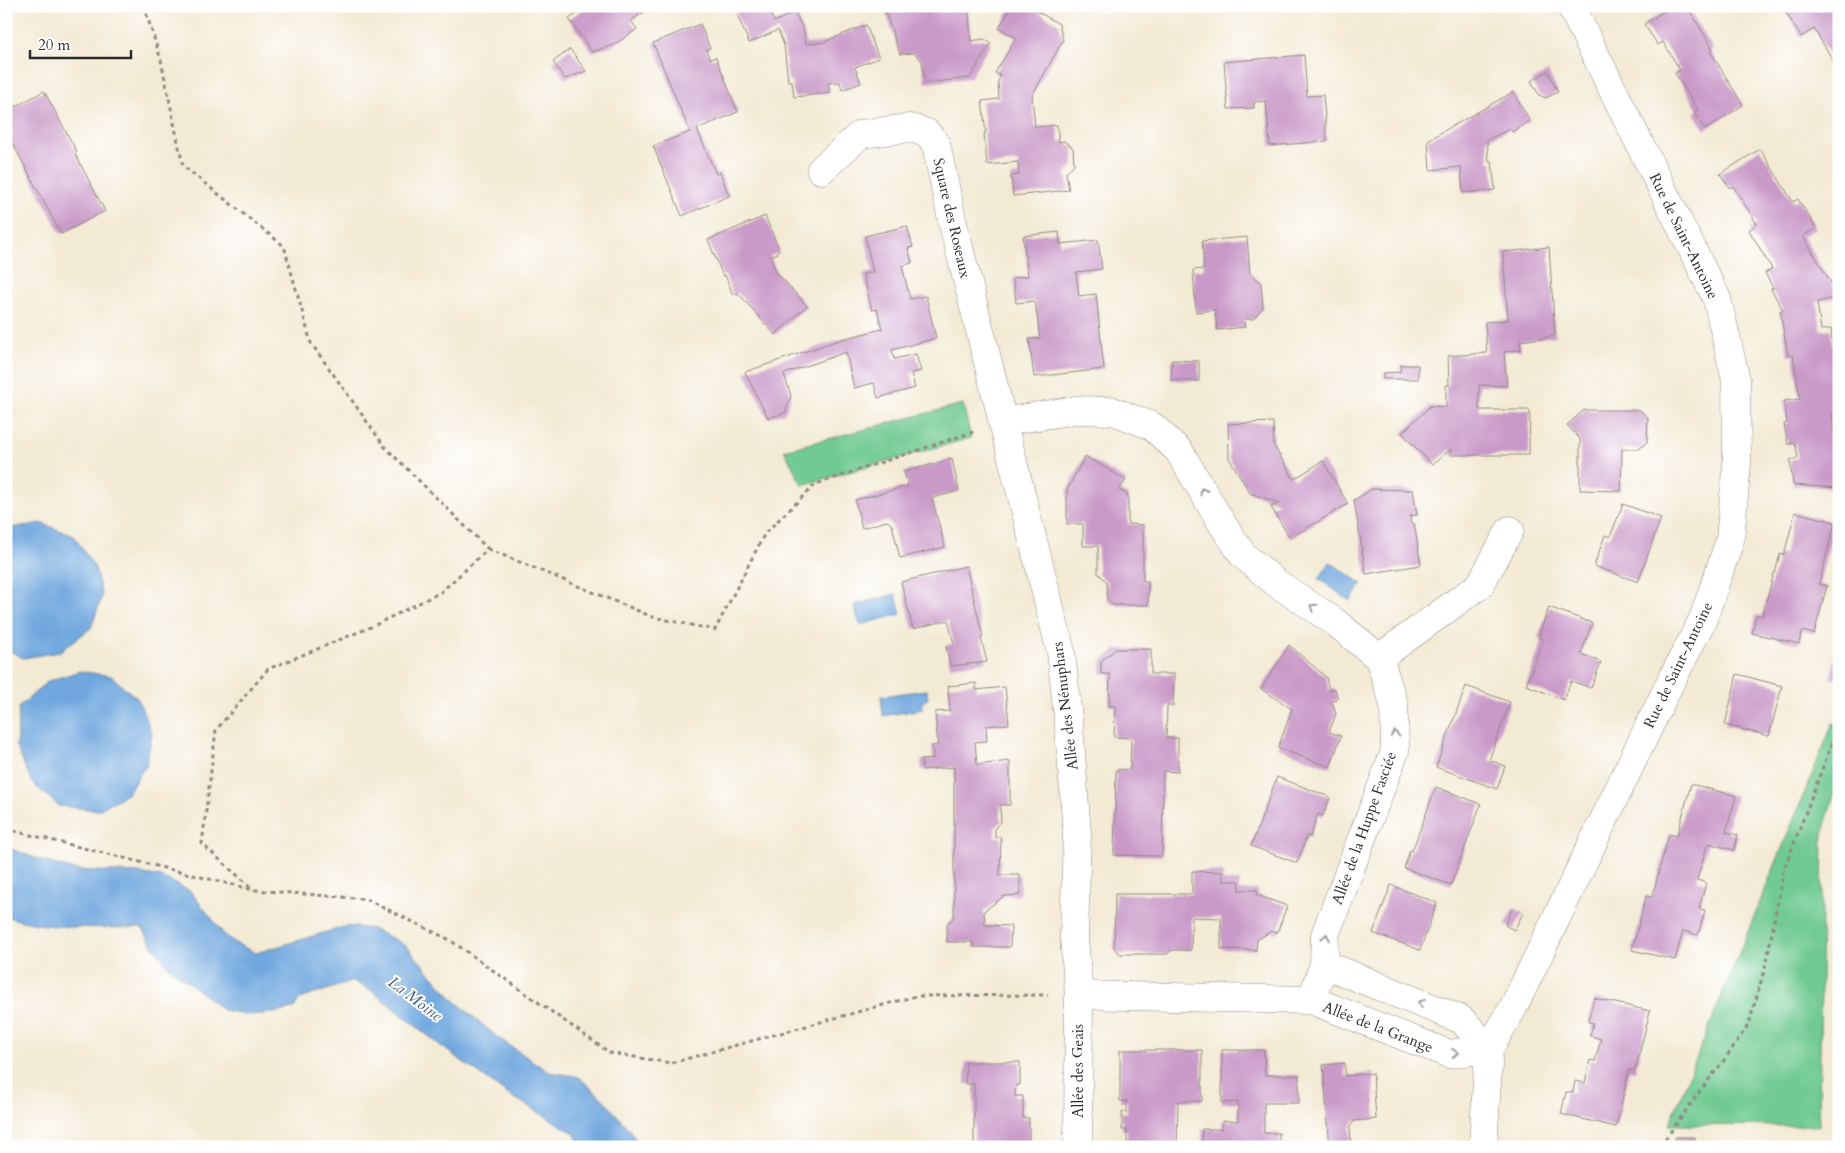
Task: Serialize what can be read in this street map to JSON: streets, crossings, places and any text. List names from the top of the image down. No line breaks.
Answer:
{"streets":{"street":["Square des Roseaux","Rue de Saint-Antoine","Allée des Nénuphars","Allée de la Huppe Fasciée","Allée de la Grange","Allée des Geais"]},"crossings":[["Square des Roseaux","Allée des Nénuphars"],["Rue de Saint-Antoine","Allée de la Grange"],["Allée des Nénuphars","Allée de la Grange"],["Allée des Nénuphars","Allée des Geais"],["Allée de la Huppe Fasciée","Allée de la Grange"],["Allée de la Grange","Allée des Geais"]],"one_way":["Allée de la Huppe Fasciée"],"water":["La Moine"],"scale_bar":"20 m"}
